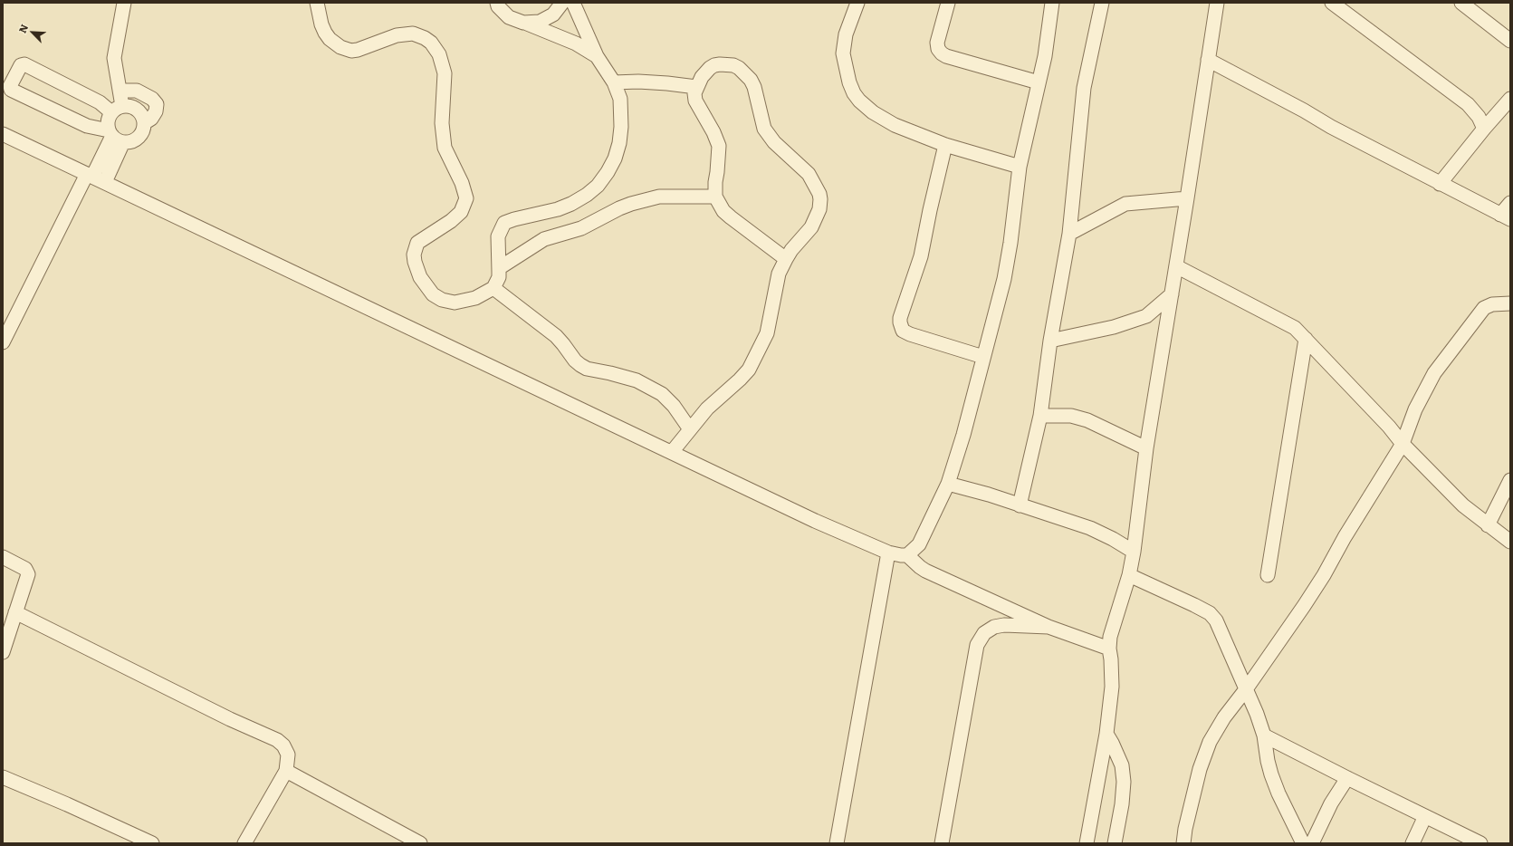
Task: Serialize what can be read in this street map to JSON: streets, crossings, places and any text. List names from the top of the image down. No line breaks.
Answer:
{"north":"top left"}
